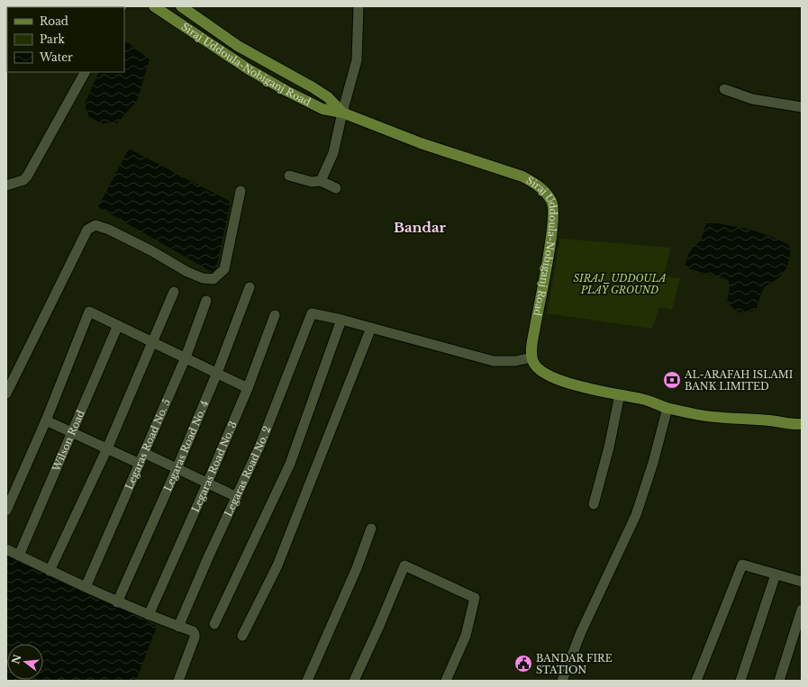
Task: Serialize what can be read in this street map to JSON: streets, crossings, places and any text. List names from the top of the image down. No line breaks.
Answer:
{"streets":{"main road":["Siraj Uddoula-Nobiganj Road"],"street":["Wilson Road","Legaras Road No. 5","Legaras Road No. 4","Legaras Road No. 3","Legaras Road No. 2"]},"districts":["Bandar"],"parks":["SIRAJ_UDDOULA PLAY GROUND"],"places":{"bank":["AL-ARAFAH ISLAMI BANK LIMITED"],"public building":["BANDAR FIRE STATION"]},"legend":["Road","Park","Water"],"north":"left"}
